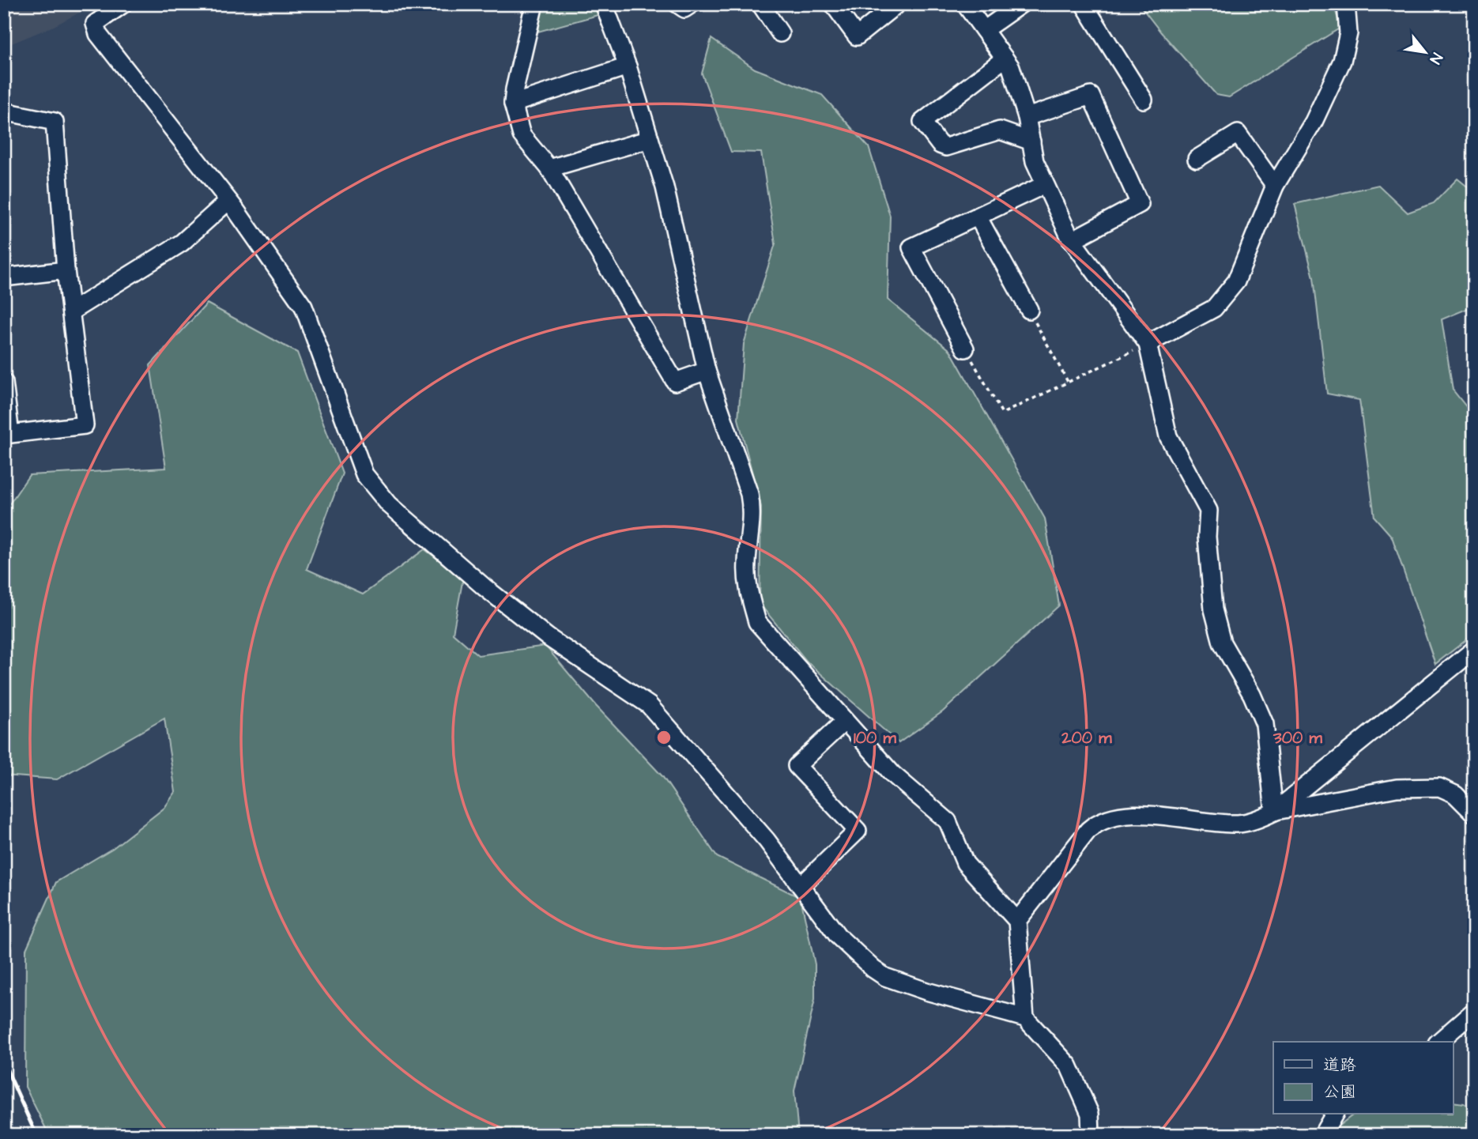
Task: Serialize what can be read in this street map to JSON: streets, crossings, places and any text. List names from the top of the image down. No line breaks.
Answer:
{"legend":["道路","公園"],"north":"bottom right","rings":["100 m","200 m","300 m"]}
